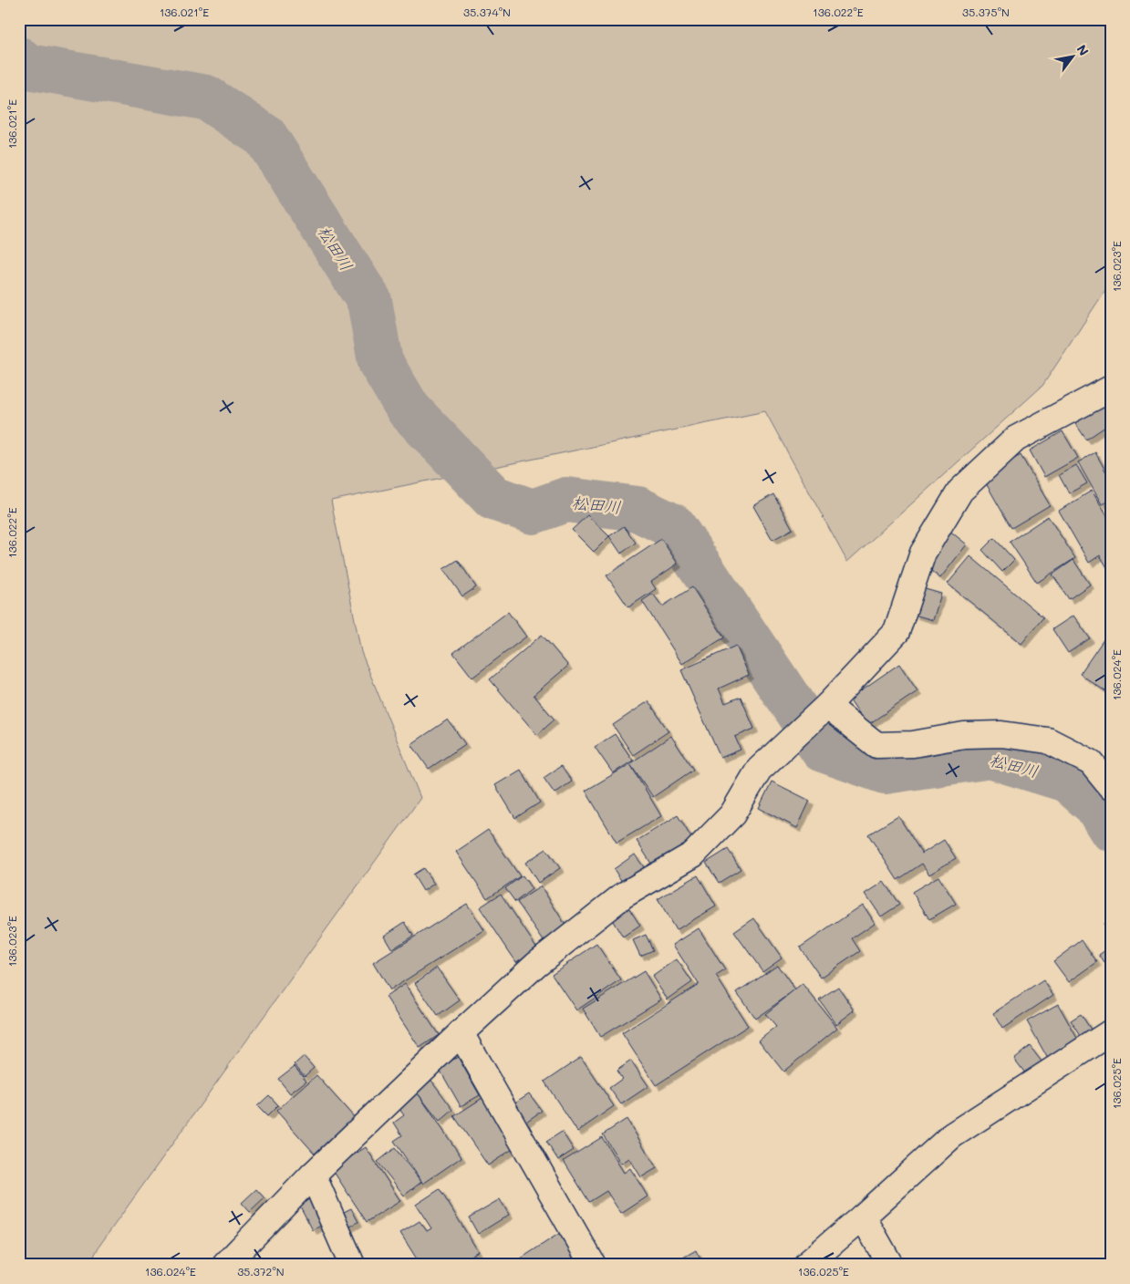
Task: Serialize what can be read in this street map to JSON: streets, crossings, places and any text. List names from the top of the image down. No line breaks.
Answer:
{"water":["松田川"],"north":"top right","coordinates":["136.021°E","35.374°N","136.022°E","35.375°N","136.023°E","136.024°E","136.025°E","35.372°N"]}
